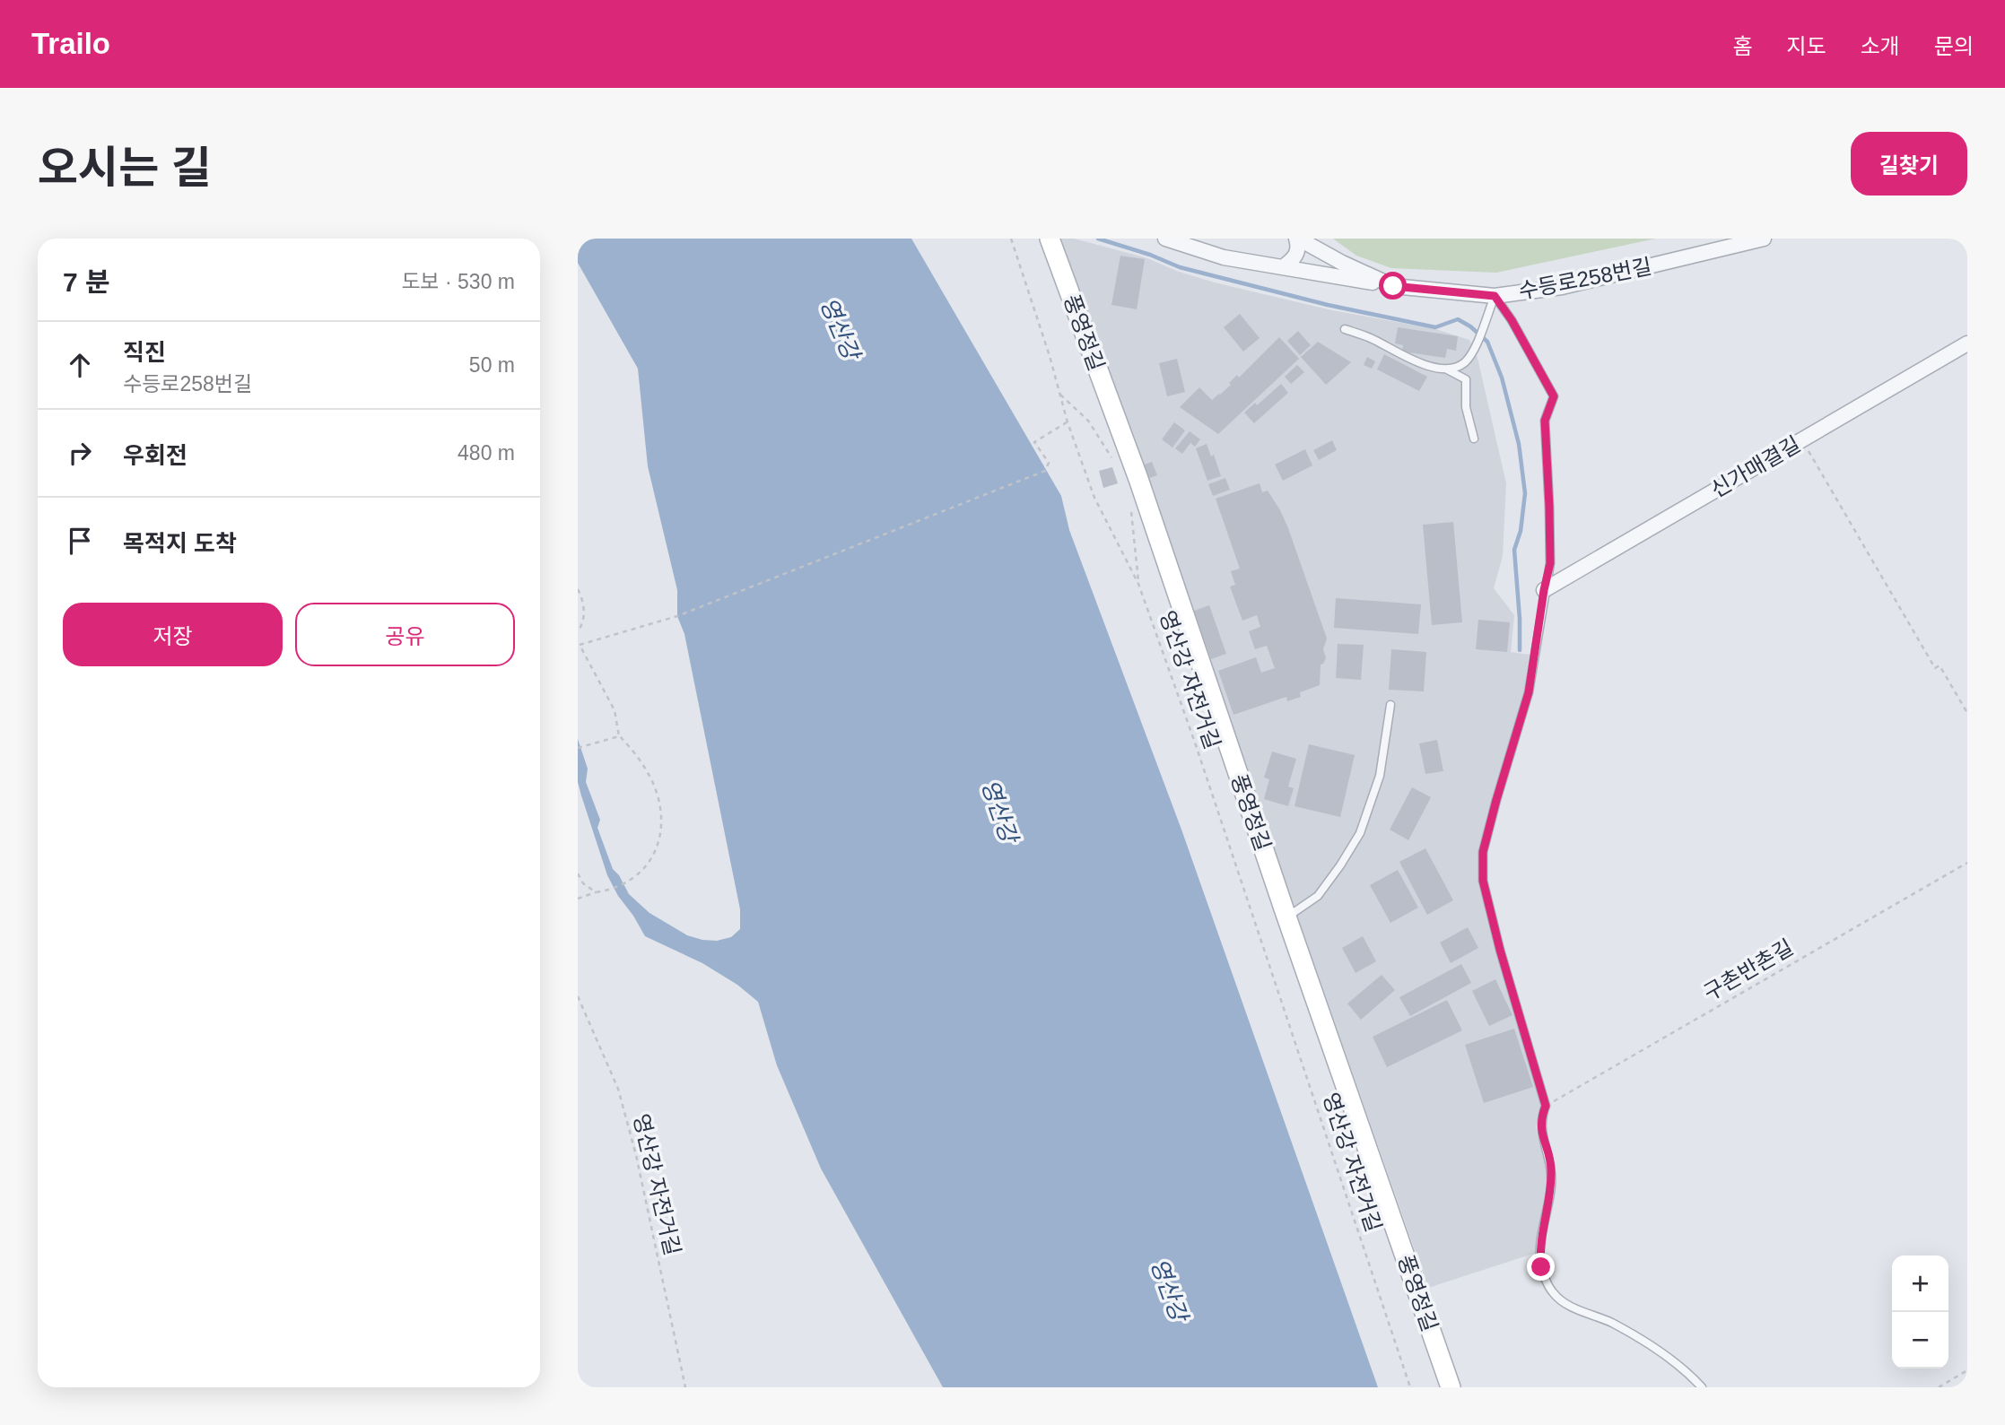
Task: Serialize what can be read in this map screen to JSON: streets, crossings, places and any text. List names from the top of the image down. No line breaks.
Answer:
{"streets":{"street":["수등로258번길","풍영정길","신가매결길"],"path":["영산강 자전거길","구촌반촌길"]},"water":["영산강"],"page":{"header":"Trailo","nav":["홈","지도","소개","문의"],"title":"오시는 길","buttons":["길찾기",["저장","공유"]],"heading":["7 분","도보 · 530 m"],"list":[["직진","수등로258번길","50 m"],["우회전","480 m"],"목적지 도착"],"map_buttons":["+","−"]}}
